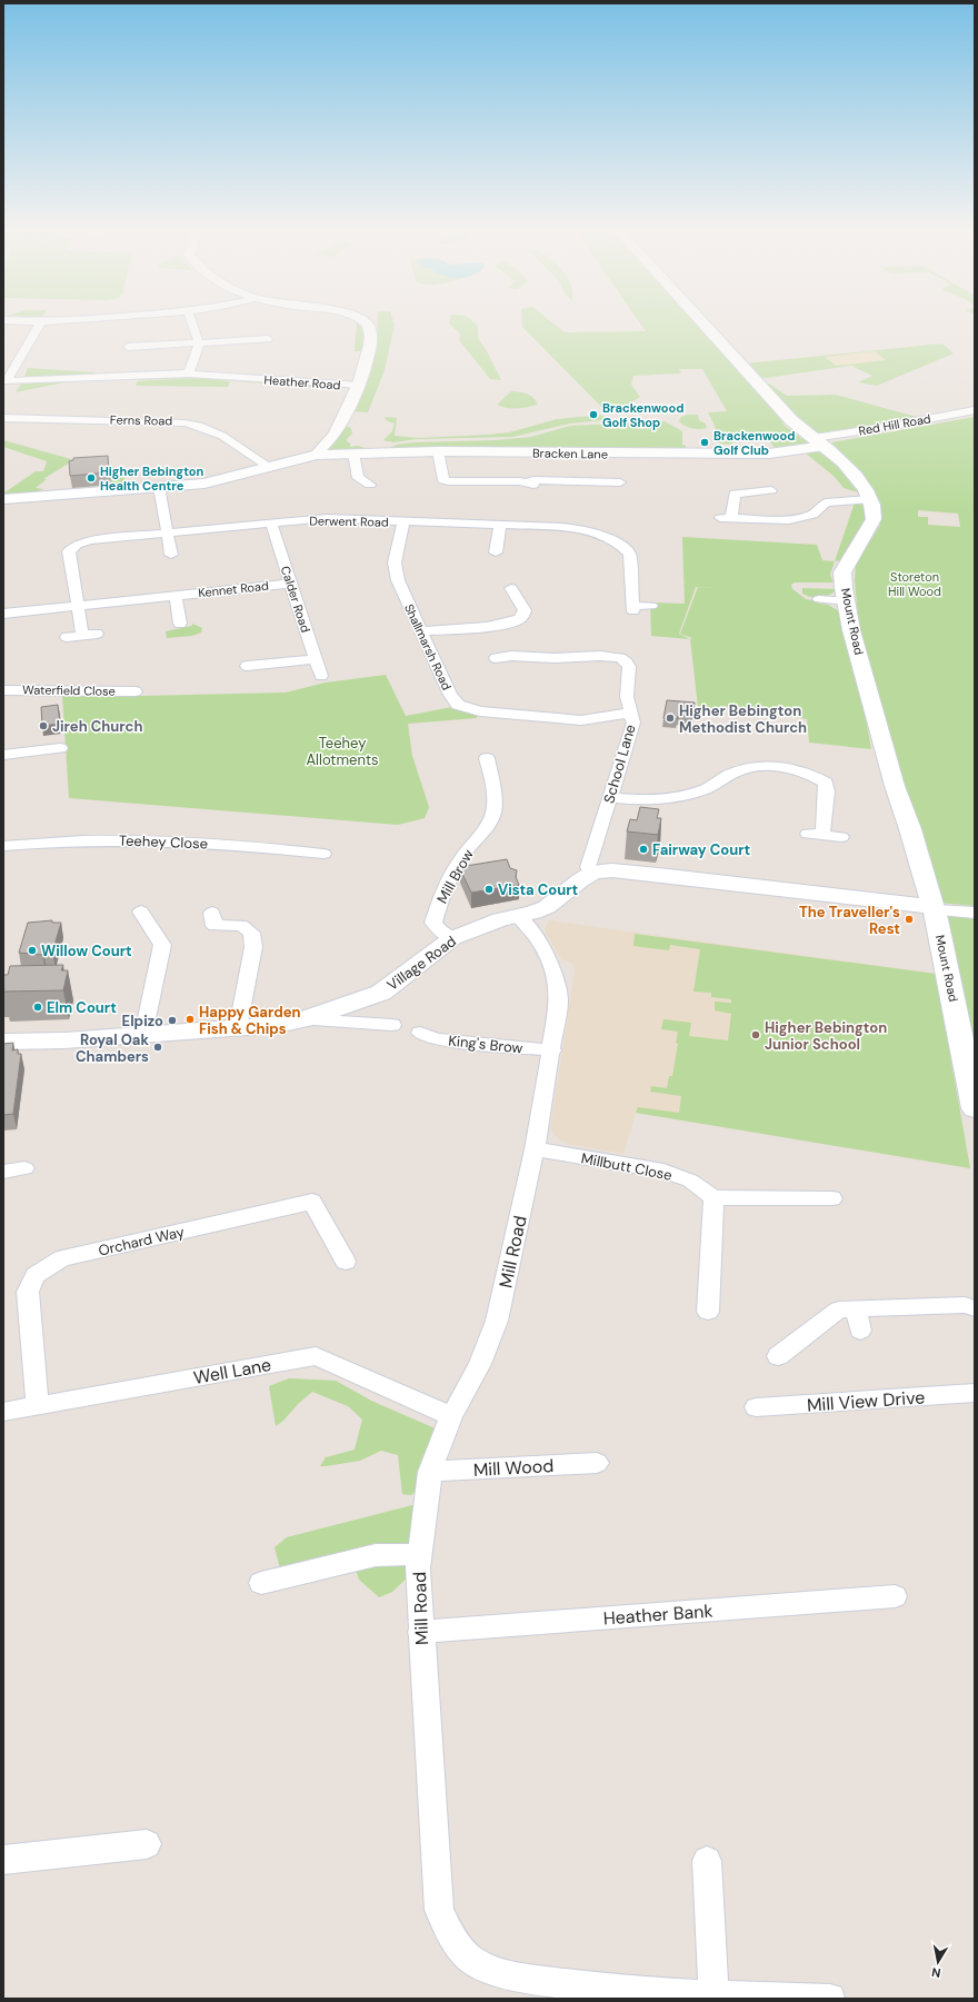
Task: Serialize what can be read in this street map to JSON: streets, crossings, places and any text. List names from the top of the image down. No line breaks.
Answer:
{"streets":{"main road":["Mount Road","Village Road"],"street":["Heather Road","Ferns Road","Red Hill Road","Bracken Lane","Derwent Road","Kennet Road","Calder Road","Shallmarsh Road","Waterfield Close","School Lane","Teehey Close","Mill Brow","King's Brow","Millbutt Close","Orchard Way","Mill Road","Well Lane","Mill View Drive","Mill Wood","Heather Bank"]},"crossings":[["Ferns Road","Bracken Lane"],["Red Hill Road","Bracken Lane"],["Red Hill Road","Mount Road"],["Bracken Lane","Mount Road"],["Derwent Road","Kennet Road"],["Derwent Road","Calder Road"],["Derwent Road","Shallmarsh Road"],["Kennet Road","Calder Road"],["Mount Road","Village Road"],["Shallmarsh Road","School Lane"],["School Lane","Village Road"],["Mill Brow","Village Road"],["Village Road","Mill Road"],["King's Brow","Mill Road"],["Millbutt Close","Mill Road"],["Orchard Way","Well Lane"],["Mill Road","Well Lane"],["Mill Road","Mill Wood"],["Mill Road","Heather Bank"]],"parks":["Storeton Hill Wood","Teehey Allotments"],"places":["Brackenwood Golf Shop","Brackenwood Golf Club","Higher Bebington Health Centre","Higher Bebington Methodist Church","Jireh Church","Fairway Court","Vista Court","The Traveller's Rest","Willow Court","Elm Court","Happy Garden Fish & Chips","Elpizo","Higher Bebington Junior School","Royal Oak Chambers"],"north":"bottom"}
